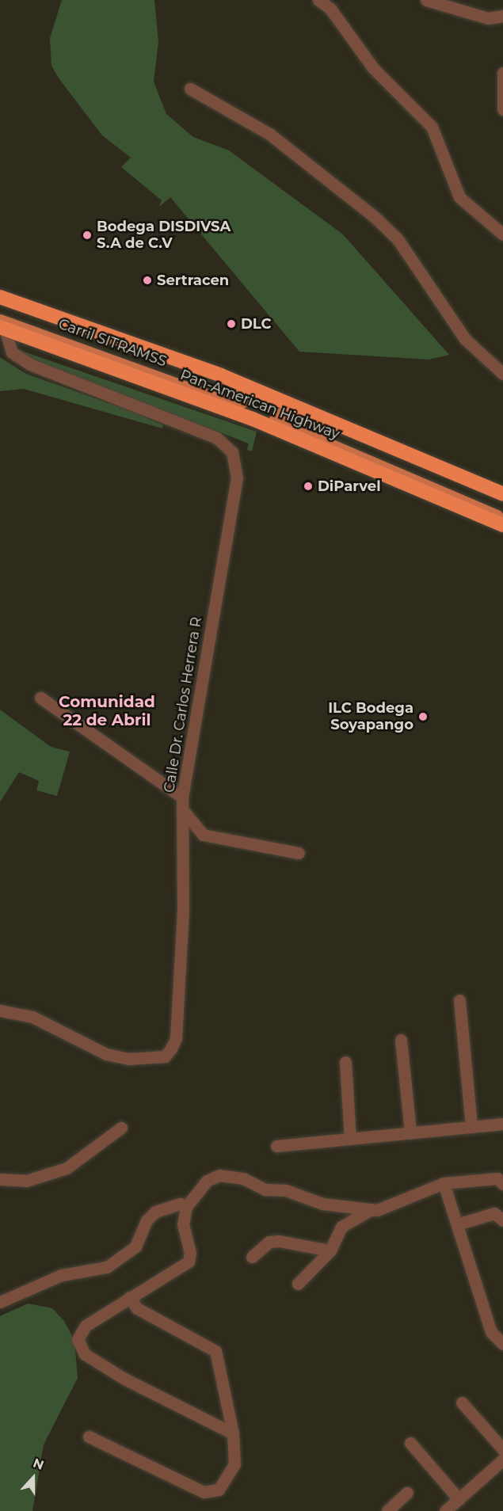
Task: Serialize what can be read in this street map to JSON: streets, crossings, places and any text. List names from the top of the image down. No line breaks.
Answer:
{"streets":{"highway":["Pan-American Highway"],"main road":["Carril SITRAMSS"],"street":["Calle Dr. Carlos Herrera R"]},"crossings":[["Carril SITRAMSS","Pan-American Highway"],["Carril SITRAMSS","Calle Dr. Carlos Herrera R"],["Pan-American Highway","Calle Dr. Carlos Herrera R"]],"districts":["Comunidad 22 de Abril"],"places":["Bodega DISDIVSA S.A de C.V","Sertracen","DLC","DiParvel","ILC Bodega Soyapango"],"north":"top"}
